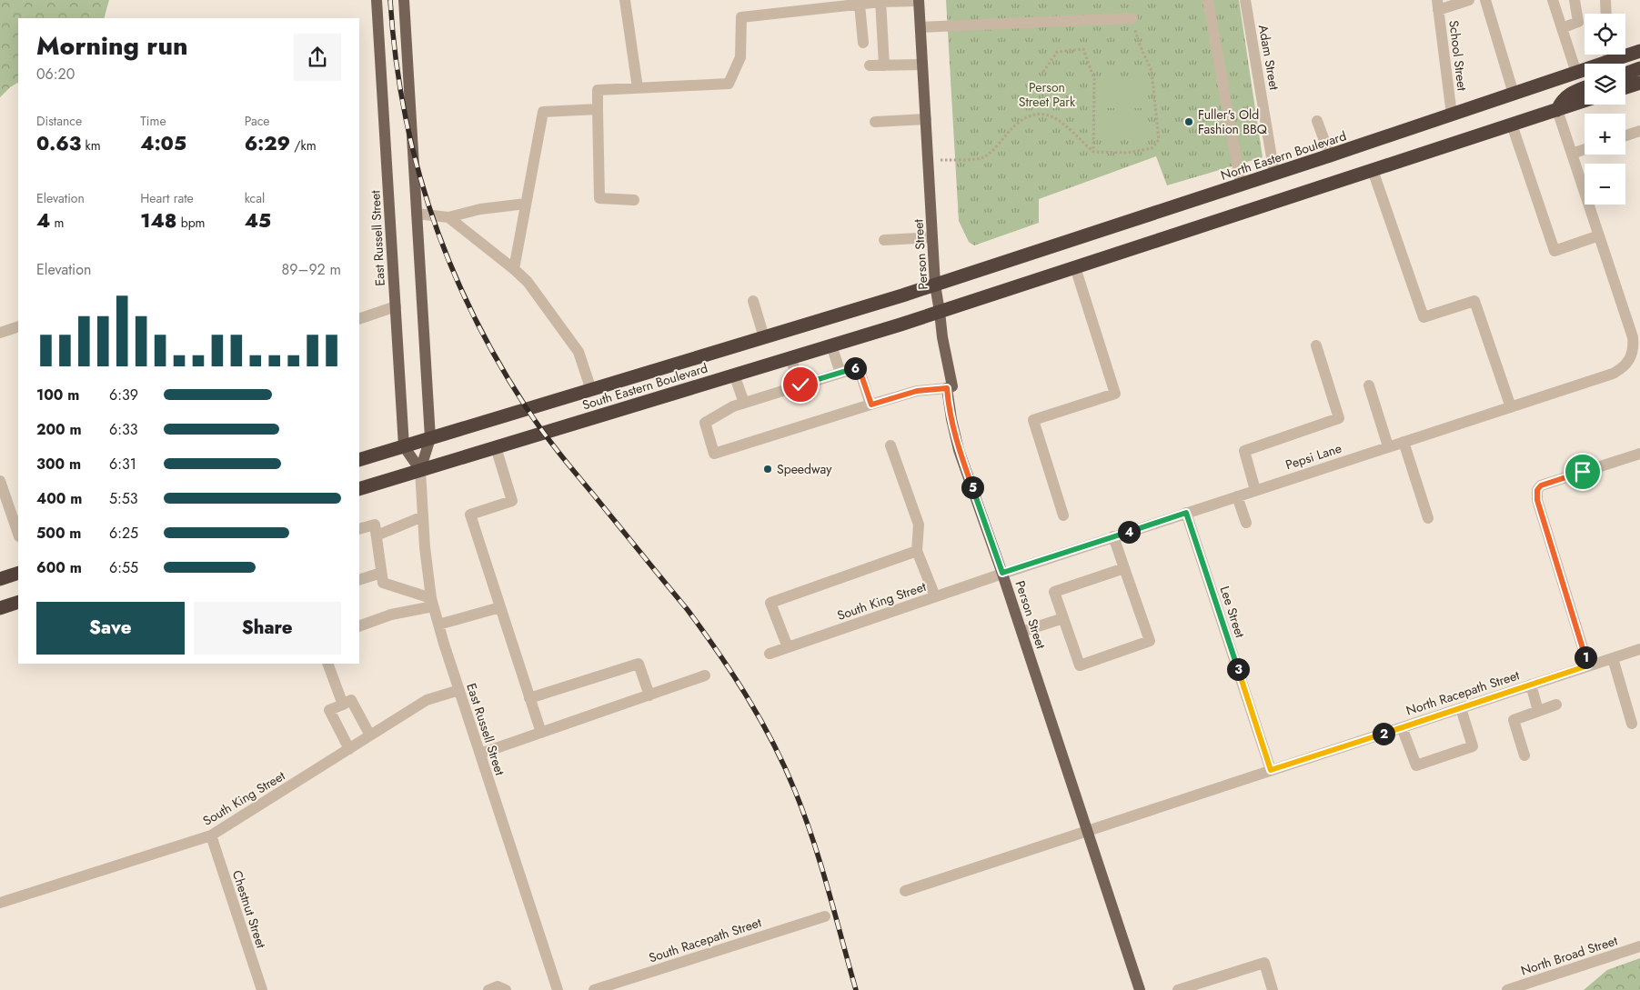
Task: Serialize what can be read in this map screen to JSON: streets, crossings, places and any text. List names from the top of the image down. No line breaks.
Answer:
{"streets":{"highway":["North Eastern Boulevard","South Eastern Boulevard"],"main road":["East Russell Street","Person Street"],"street":["School Street","Adam Street","Pepsi Lane","South King Street","Lee Street","North Racepath Street","Chestnut Street","South Racepath Street","North Broad Street"]},"crossings":[["School Street","North Eastern Boulevard"],["Adam Street","North Eastern Boulevard"],["North Eastern Boulevard","Person Street"],["North Eastern Boulevard","South Eastern Boulevard"],["East Russell Street","South Eastern Boulevard"],["East Russell Street","South King Street"],["Person Street","South Eastern Boulevard"],["Person Street","Pepsi Lane"],["Person Street","South King Street"],["Person Street","North Racepath Street"],["Pepsi Lane","South King Street"],["Pepsi Lane","Lee Street"],["South King Street","Chestnut Street"],["Lee Street","North Racepath Street"]],"parks":["Person Street Park"],"places":["Fuller's Old Fashion BBQ","Speedway"],"page":{"map_buttons":["+","−"],"heading":["Morning run","06:20"],"stats":[["Distance","0.63 km"],["Time","4:05"],["Pace","6:29 /km"],["Elevation","4 m"],["Heart rate","148 bpm"],["kcal","45"]],"chart":["Elevation","89–92 m"],"pins":["6","5","4","1","3","2"],"list":[{"name":"100 m","note":"6:39"},{"name":"200 m","note":"6:33"},{"name":"300 m","note":"6:31"},{"name":"400 m","note":"5:53"},{"name":"500 m","note":"6:25"},{"name":"600 m","note":"6:55"}],"buttons":["Save","Share"]}}
